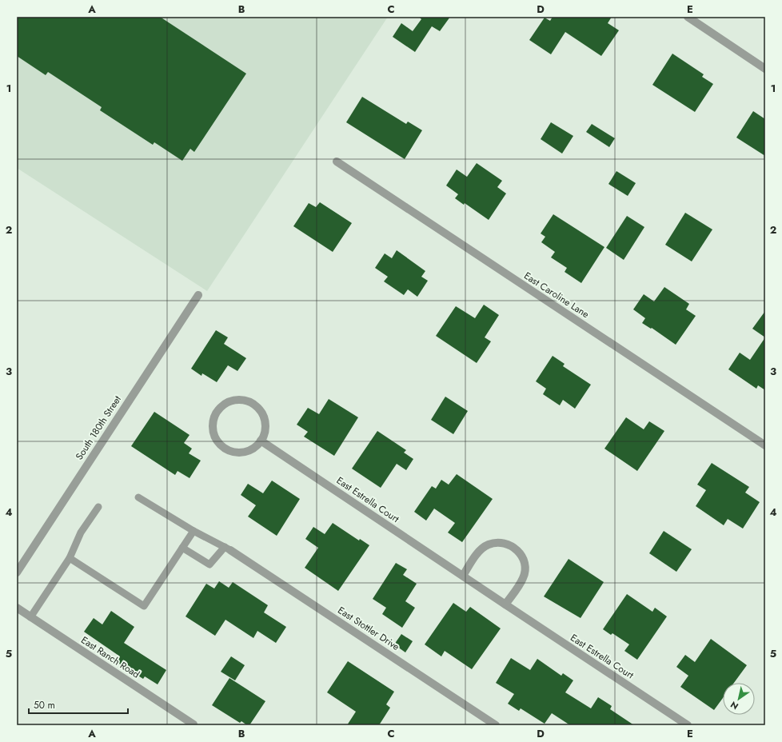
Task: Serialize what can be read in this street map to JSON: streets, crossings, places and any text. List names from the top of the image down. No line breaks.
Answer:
{"streets":{"street":["East Caroline Lane","South 180th Street","East Estrella Court","East Stottler Drive","East Ranch Road"]},"scale_bar":"50 m","north":"bottom left","grid":{"columns":["A","B","C","D","E"],"rows":["1","2","3","4","5"]}}
